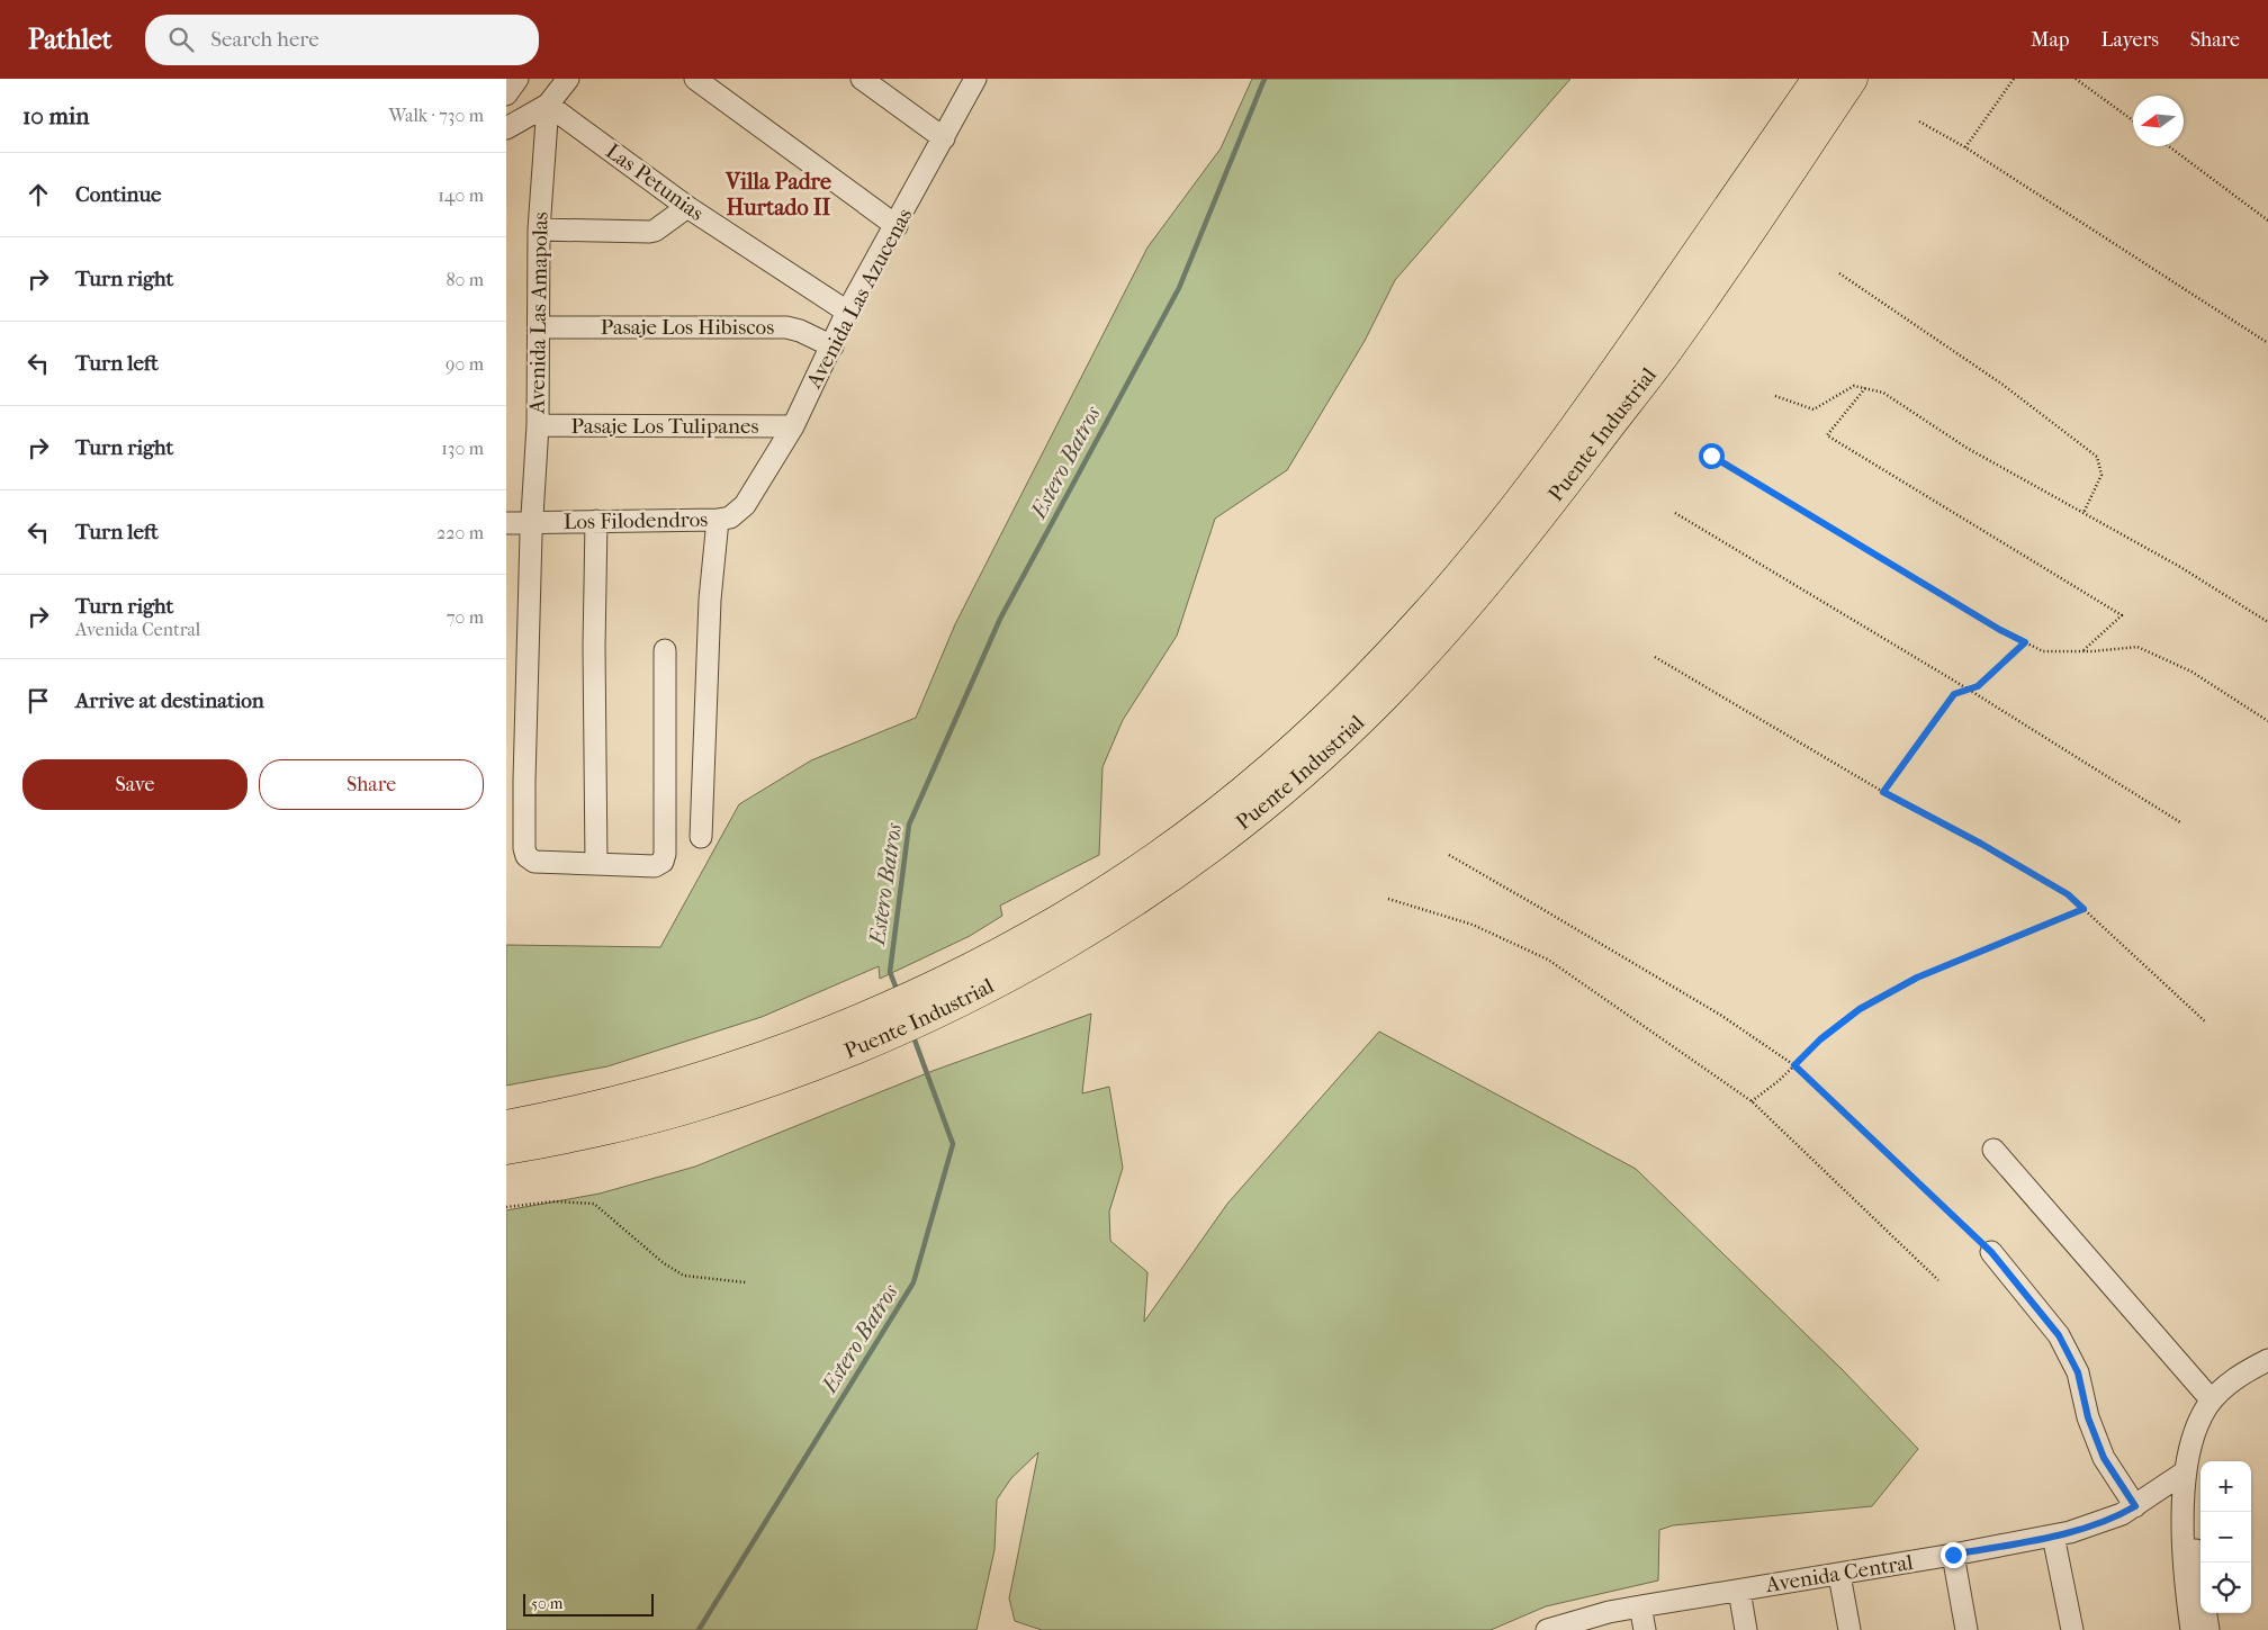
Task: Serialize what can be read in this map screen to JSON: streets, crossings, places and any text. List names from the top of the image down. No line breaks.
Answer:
{"streets":{"highway":["Puente Industrial"],"street":["Las Petunias","Avenida Las Azucenas","Avenida Las Amapolas","Pasaje Los Hibiscos","Pasaje Los Tulipanes","Los Filodendros","Avenida Central"]},"crossings":[["Las Petunias","Avenida Las Azucenas"],["Las Petunias","Avenida Las Amapolas"],["Avenida Las Azucenas","Pasaje Los Hibiscos"],["Avenida Las Azucenas","Pasaje Los Tulipanes"],["Avenida Las Azucenas","Los Filodendros"],["Avenida Las Amapolas","Pasaje Los Hibiscos"],["Avenida Las Amapolas","Pasaje Los Tulipanes"],["Avenida Las Amapolas","Los Filodendros"]],"districts":["Villa Padre Hurtado II"],"water":["Estero Batros"],"scale_bar":"50 m","north":"left","page":{"header":"Pathlet","search":"Search here","nav":["Map","Layers","Share"],"heading":["10 min","Walk · 730 m"],"list":[["Continue","140 m"],["Turn right","80 m"],["Turn left","90 m"],["Turn right","130 m"],["Turn left","220 m"],["Turn right","Avenida Central","70 m"],"Arrive at destination"],"buttons":["Save","Share"],"map_buttons":["+","−"],"scale":"50 m"}}
